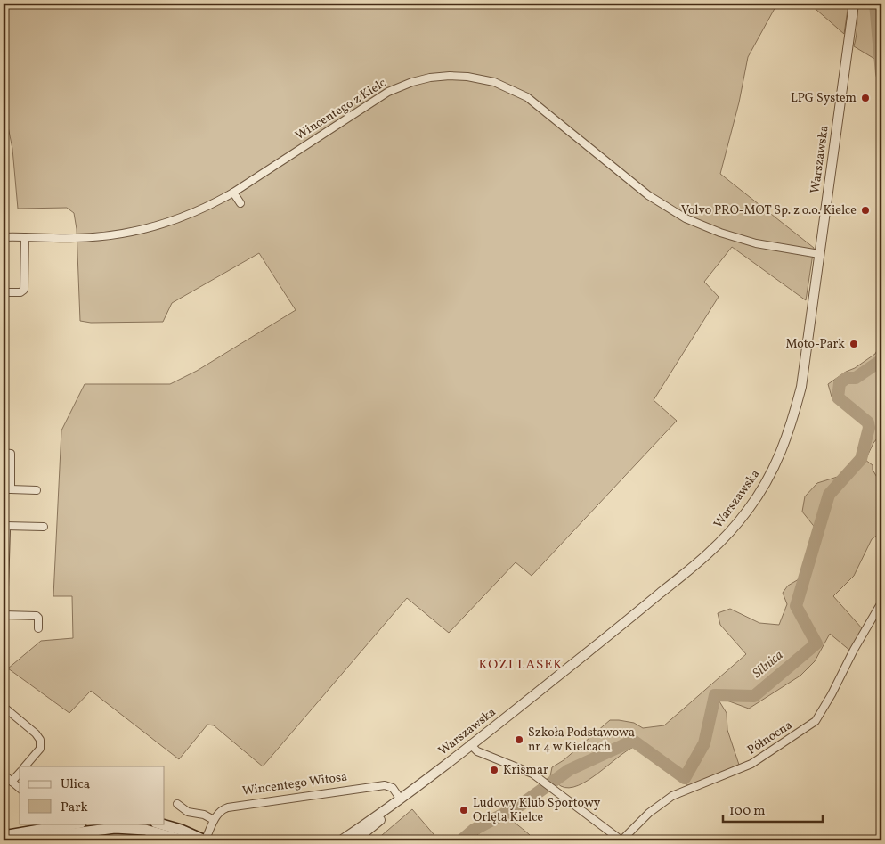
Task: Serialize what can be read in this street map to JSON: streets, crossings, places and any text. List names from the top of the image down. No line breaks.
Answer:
{"streets":{"main road":["Wincentego Witosa"],"street":["Wincentego z Kielc","Warszawska","Północna"]},"crossings":[["Wincentego z Kielc","Warszawska"],["Warszawska","Wincentego Witosa"]],"districts":["KOZI LASEK"],"water":["Silnica"],"places":["LPG System","Volvo PRO-MOT Sp. z o.o. Kielce","Moto-Park","Szkoła Podstawowa nr 4 w Kielcach","Krismar","Ludowy Klub Sportowy Orlęta Kielce"],"legend":["Ulica","Park"],"scale_bar":"100 m"}
